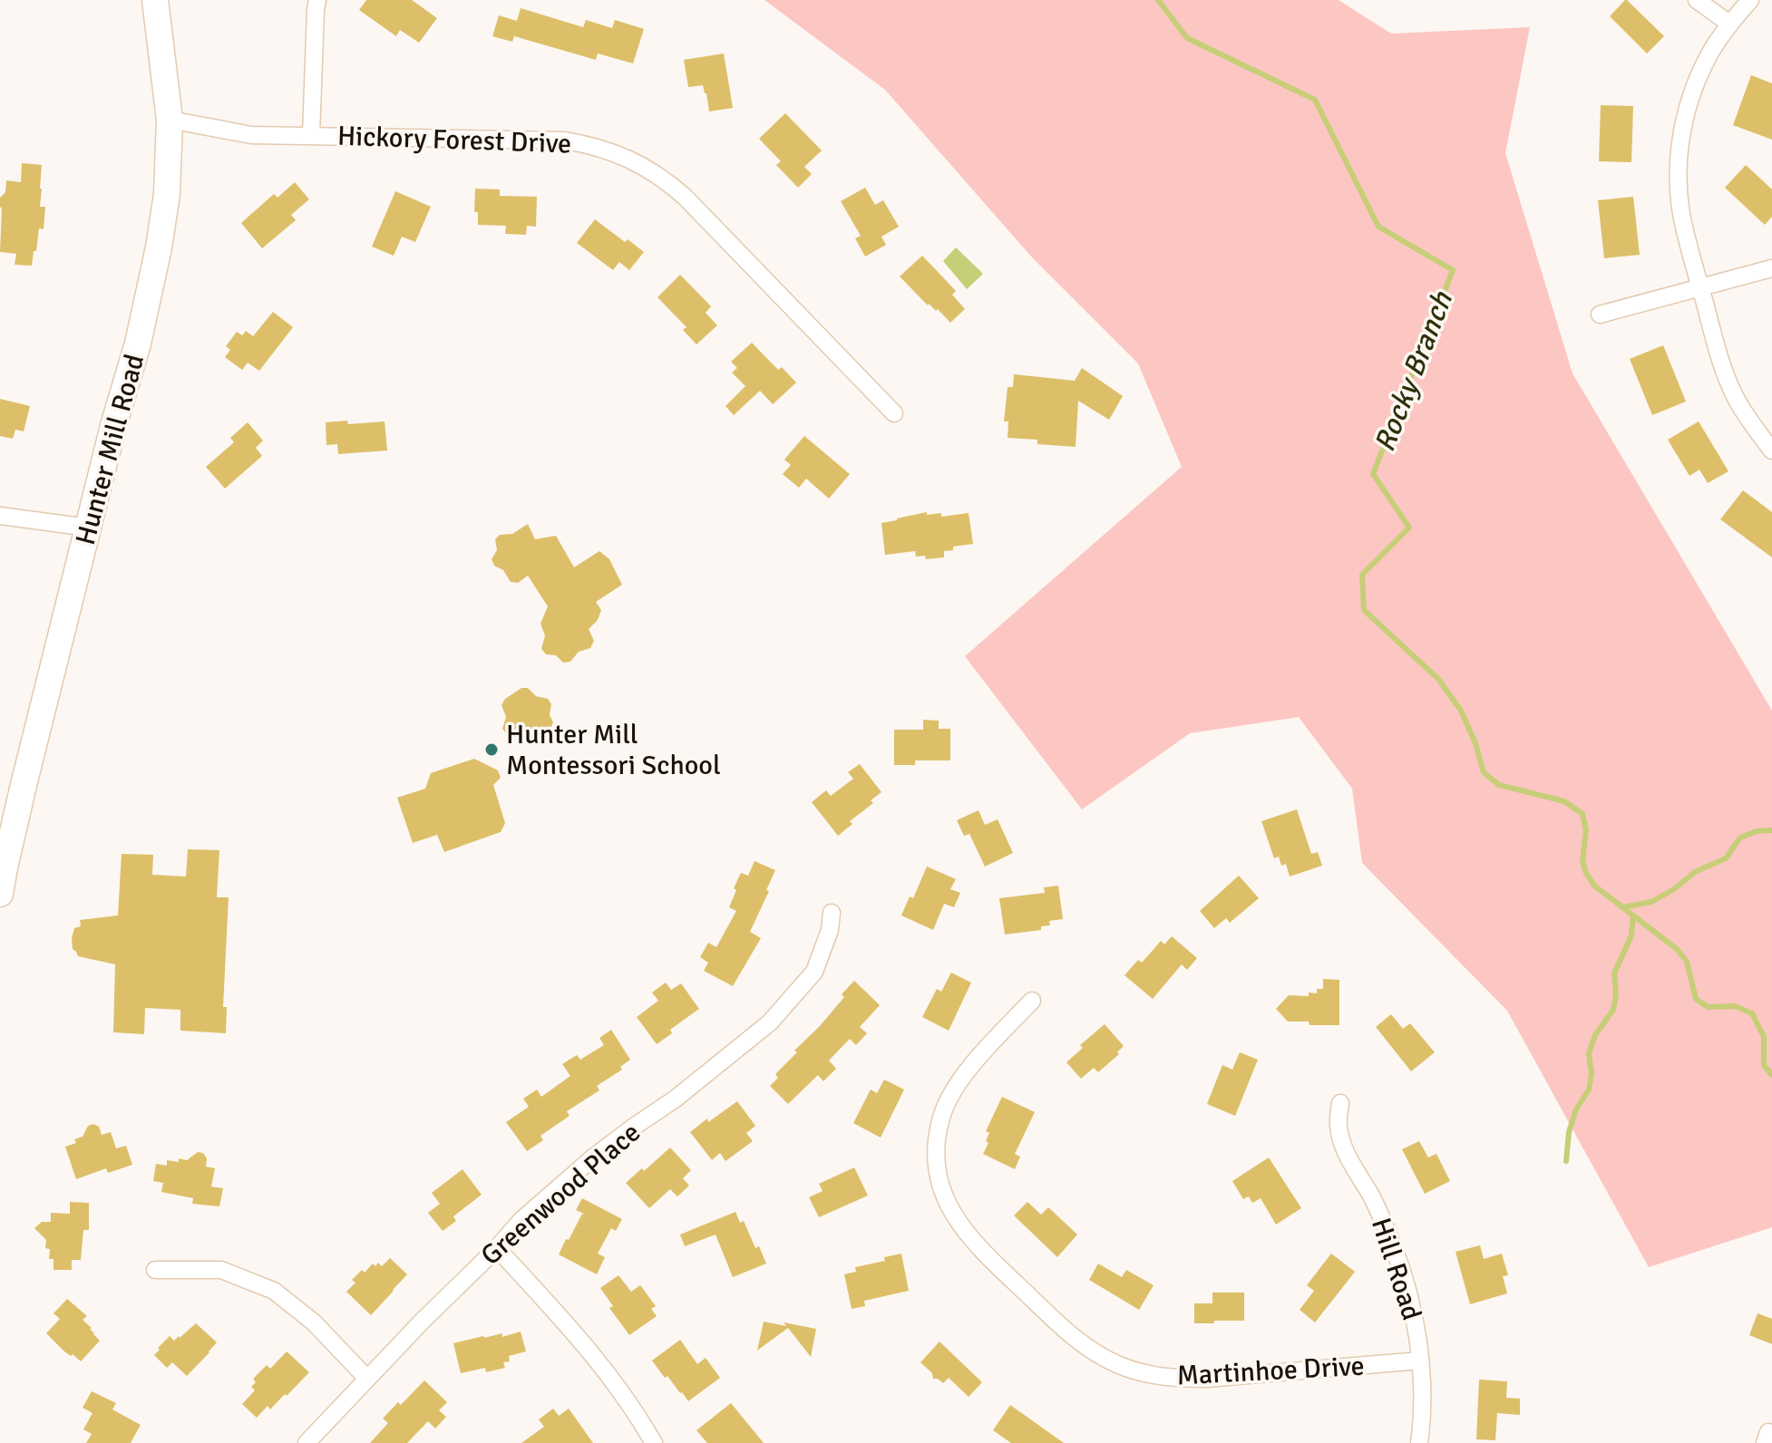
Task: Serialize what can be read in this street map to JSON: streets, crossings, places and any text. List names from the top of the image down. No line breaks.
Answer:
{"streets":{"main road":["Hunter Mill Road"],"street":["Hickory Forest Drive","Greenwood Place","Hill Road","Martinhoe Drive"]},"crossings":[["Hickory Forest Drive","Hunter Mill Road"],["Hill Road","Martinhoe Drive"]],"water":["Rocky Branch"],"places":["Hunter Mill Montessori School"]}
